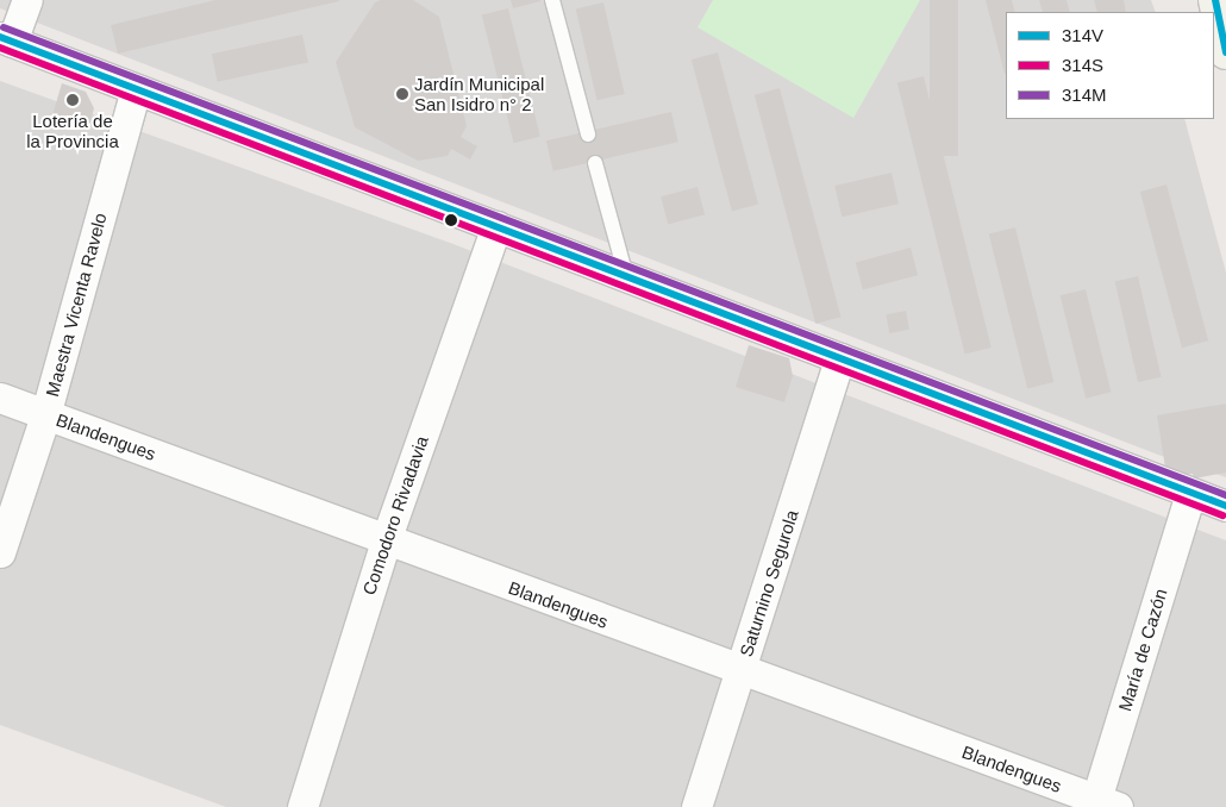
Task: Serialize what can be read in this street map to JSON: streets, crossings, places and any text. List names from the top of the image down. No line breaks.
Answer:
{"streets":{"street":["Maestra Vicenta Ravelo","Blandengues","Comodoro Rivadavia","Saturnino Segurola","María de Cazón"]},"crossings":[["Maestra Vicenta Ravelo","Blandengues"],["Blandengues","Comodoro Rivadavia"],["Blandengues","Saturnino Segurola"],["Blandengues","María de Cazón"]],"places":["Jardín Municipal San Isidro n° 2","Lotería de la Provincia"],"lines":["transit line 314V","transit line 314M","transit line 314S"],"legend":["314V","314S","314M"]}
